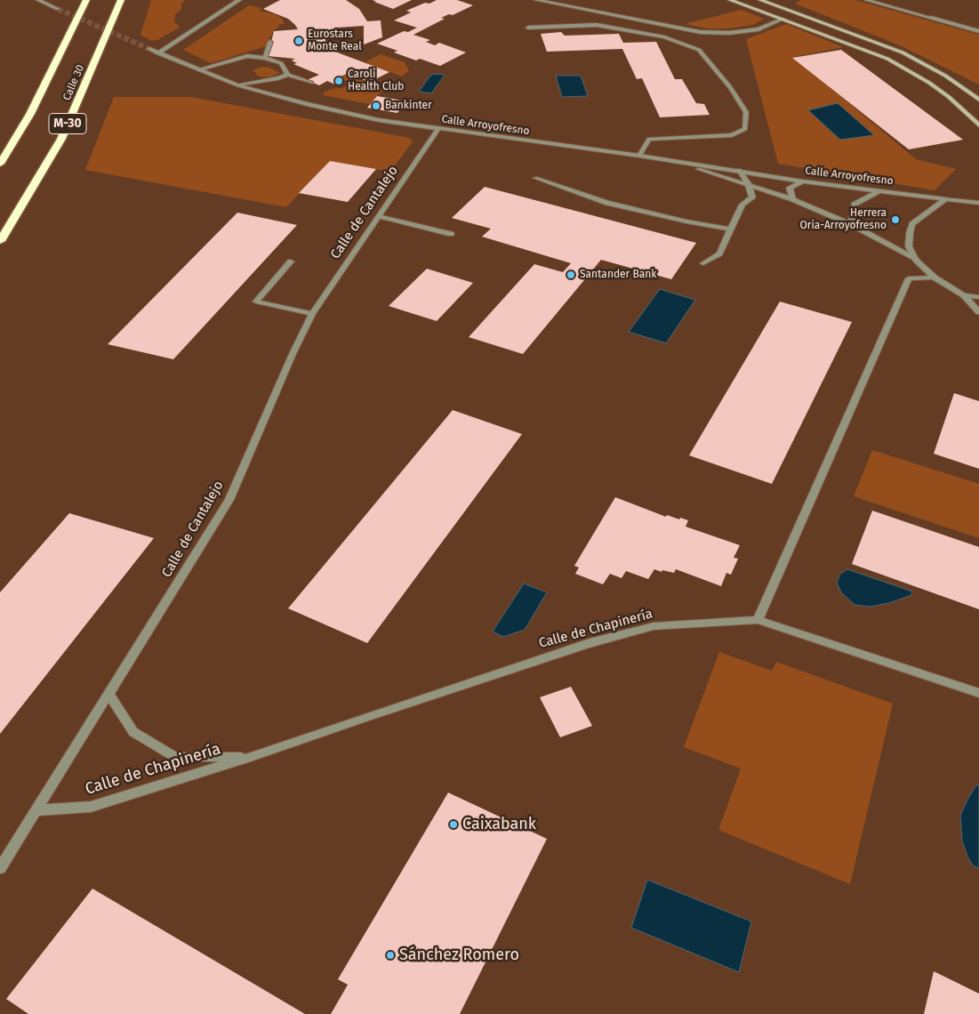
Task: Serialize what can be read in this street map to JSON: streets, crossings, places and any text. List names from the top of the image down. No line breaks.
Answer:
{"streets":{"highway":["Calle 30","M-30"],"street":["Calle Arroyofresno","Calle de Cantalejo","Calle de Chapinería"]},"crossings":[["Calle Arroyofresno","Calle de Cantalejo"],["Calle de Cantalejo","Calle de Chapinería"]],"places":["Eurostars Monte Real","Caroli Health Club","Bankinter","Herrera Oria-Arroyofresno","Santander Bank","Caixabank","Sánchez Romero"]}
